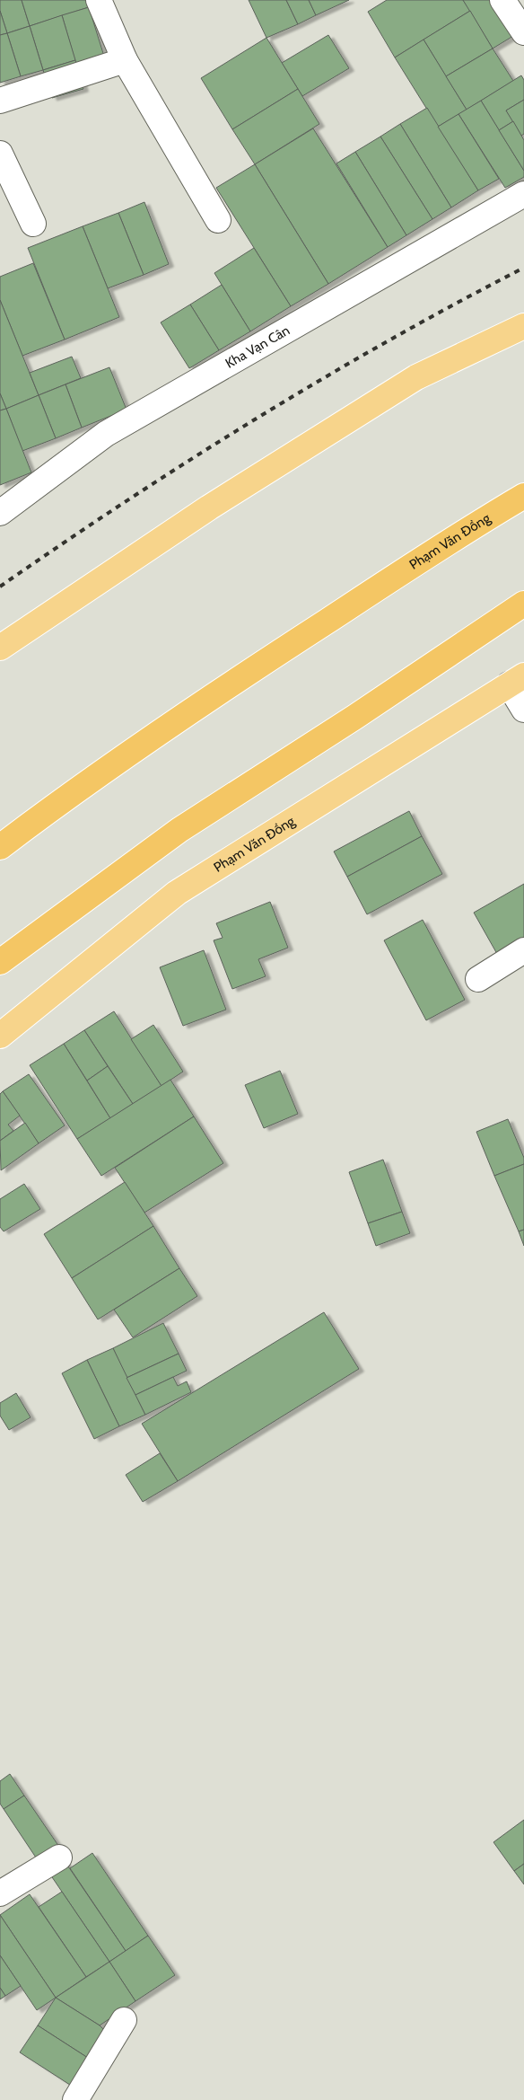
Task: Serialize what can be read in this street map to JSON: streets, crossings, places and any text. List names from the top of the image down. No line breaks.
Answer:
{"streets":{"highway":["Phạm Văn Đồng"],"street":["Kha Vạn Cân"]}}
